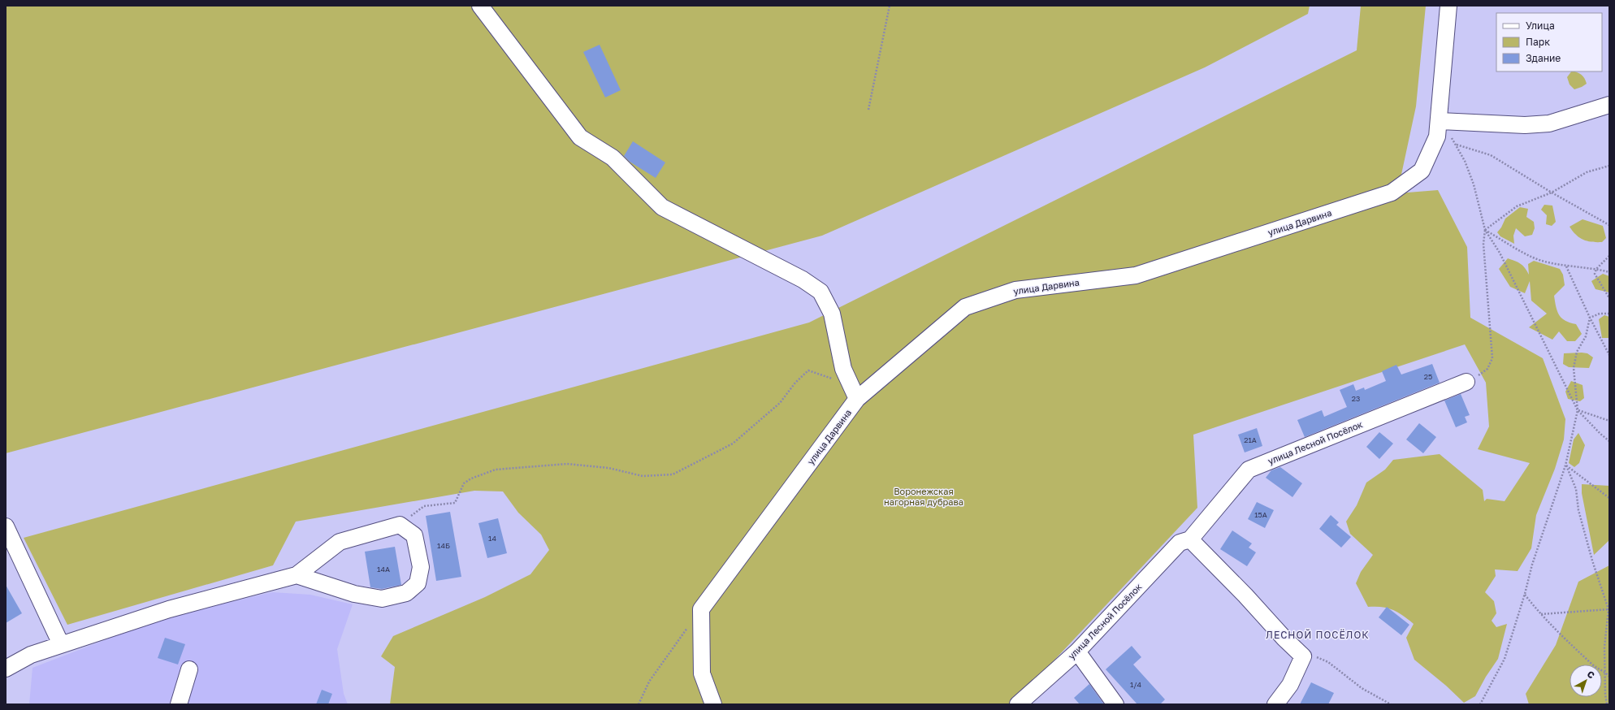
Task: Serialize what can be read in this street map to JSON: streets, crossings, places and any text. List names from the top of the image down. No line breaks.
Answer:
{"streets":{"street":["улица Дарвина","улица Лесной Посёлок"]},"districts":["ЛЕСНОЙ ПОСЁЛОК"],"parks":["Воронежская нагорная дубрава"],"house_numbers":["25","23","21А","15А","14","14Б","14А","1/4"],"legend":["Улица","Парк","Здание"],"north":"top right"}
